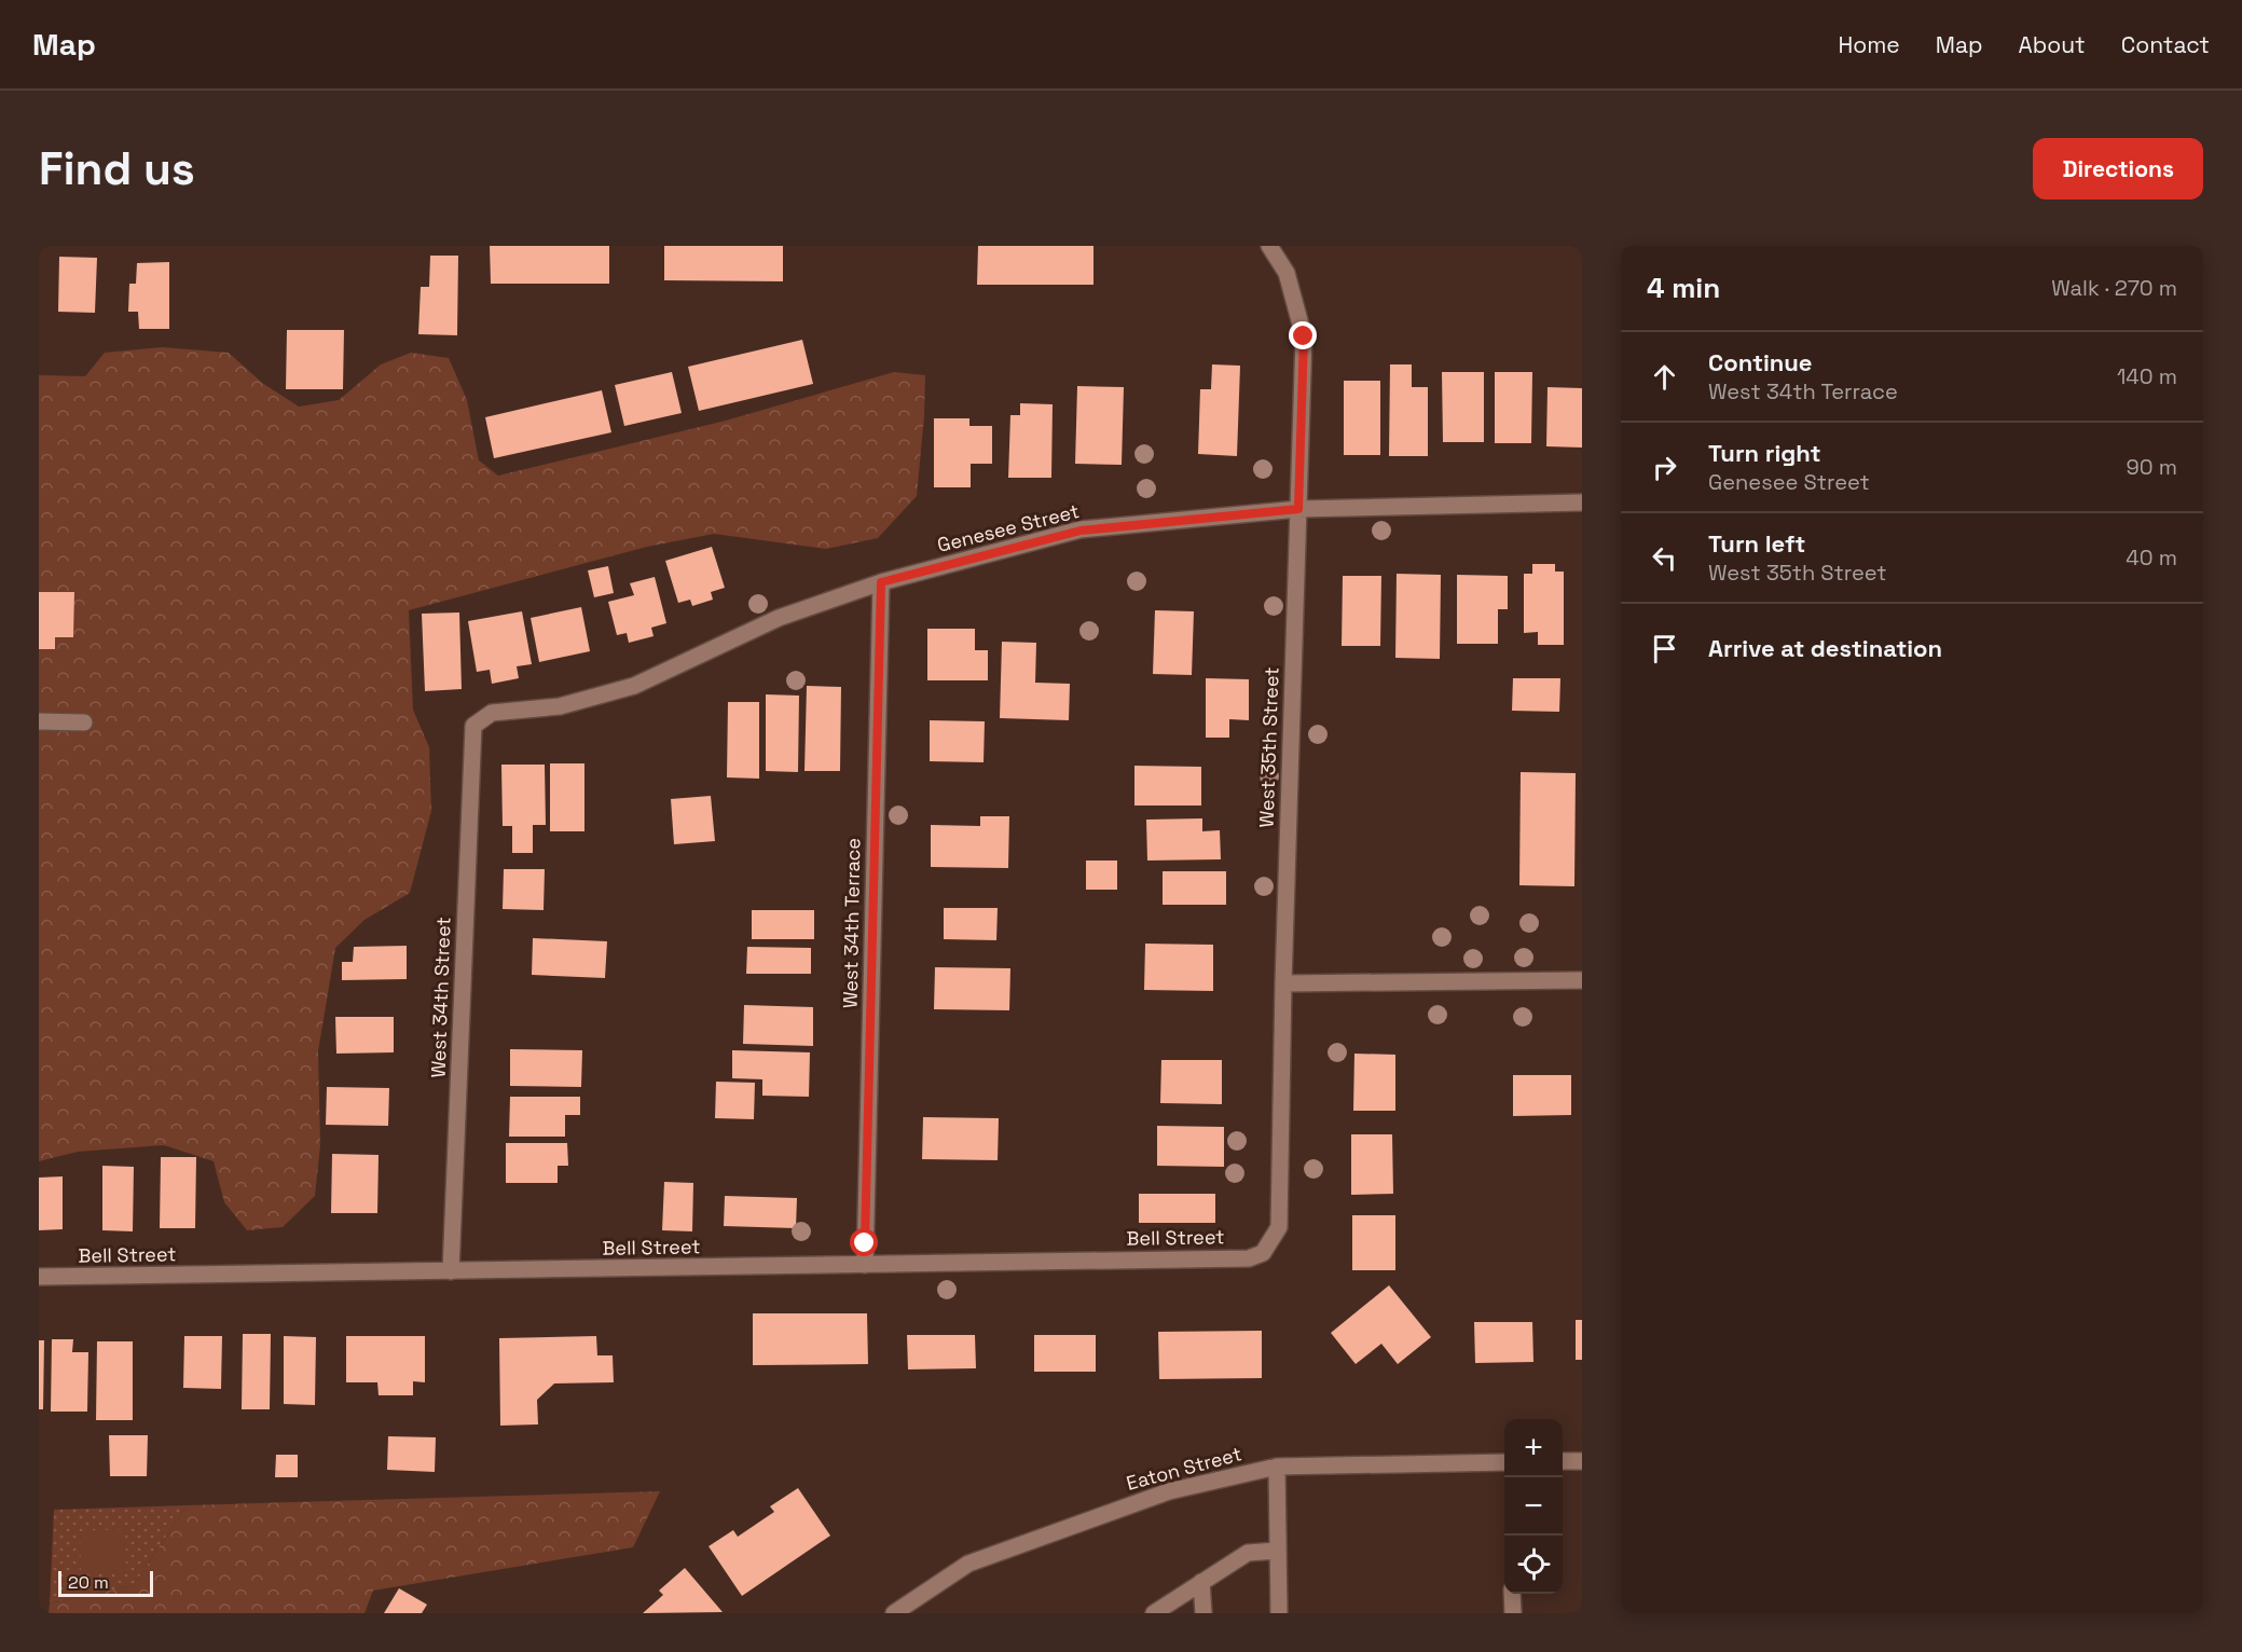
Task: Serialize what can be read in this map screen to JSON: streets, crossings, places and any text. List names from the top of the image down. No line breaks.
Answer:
{"streets":{"street":["Genesee Street","West 35th Street","West 34th Terrace","West 34th Street","Bell Street","Eaton Street"]},"crossings":[["Genesee Street","West 35th Street"],["Genesee Street","West 34th Terrace"],["Genesee Street","West 34th Street"],["West 35th Street","Bell Street"],["West 34th Terrace","Bell Street"],["West 34th Street","Bell Street"]],"scale_bar":"20 m","page":{"header":"Map","nav":["Home","Map","About","Contact"],"buttons":"Directions","title":"Find us","heading":["4 min","Walk · 270 m"],"list":[["Continue","West 34th Terrace","140 m"],["Turn right","Genesee Street","90 m"],["Turn left","West 35th Street","40 m"],"Arrive at destination"],"map_buttons":["+","−"],"scale":"20 m"}}
